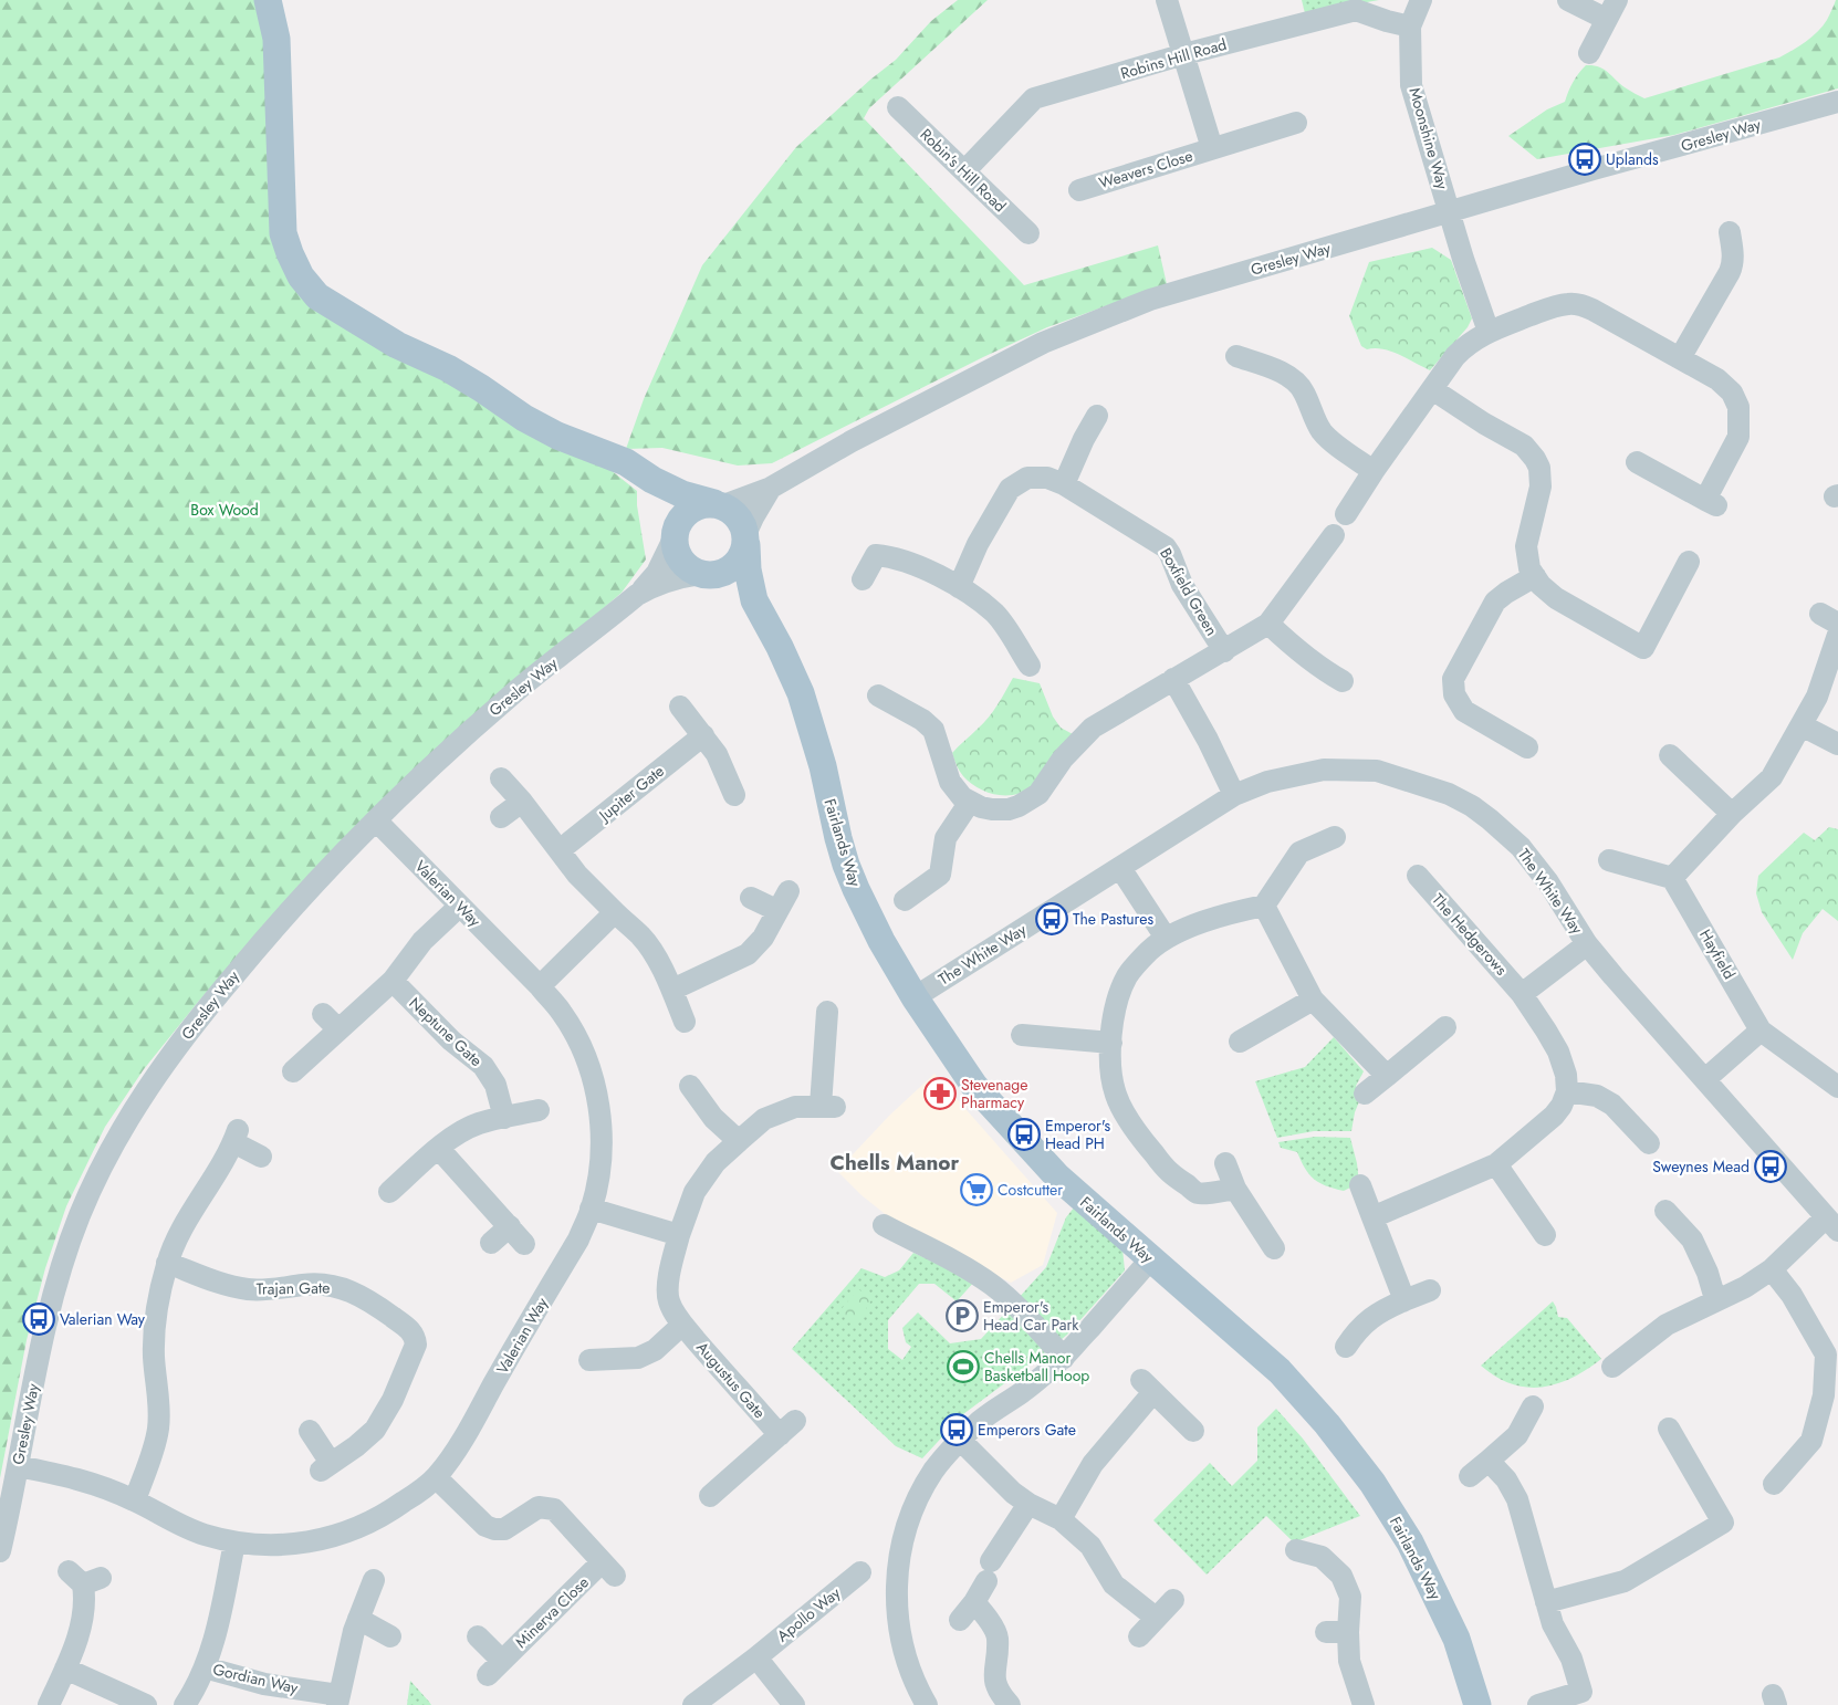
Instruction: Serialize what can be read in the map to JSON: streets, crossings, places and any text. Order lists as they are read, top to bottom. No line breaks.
{"streets":{"main road":["Fairlands Way"],"street":["Robins Hill Road","Gresley Way","Moonshine Way","Weavers Close","Robin's Hill Road","Boxfield Green","Jupiter Gate","The White Way","Valerian Way","The Hedgerows","Hayfield","Neptune Gate","Trajan Gate","Augustus Gate","Minerva Close","Apollo Way","Gordian Way"]},"crossings":[["Robins Hill Road","Moonshine Way"],["Robins Hill Road","Weavers Close"],["Robins Hill Road","Robin's Hill Road"],["Gresley Way","Moonshine Way"],["Gresley Way","Fairlands Way"],["Gresley Way","Valerian Way"],["Fairlands Way","The White Way"],["Valerian Way","Minerva Close"],["Valerian Way","Gordian Way"]],"districts":["Chells Manor"],"parks":["Box Wood"],"places":{"bus stop":["Uplands","The Pastures","Emperor's Head PH","Sweynes Mead","Valerian Way","Emperors Gate"],"pharmacy":["Stevenage Pharmacy"],"supermarket":["Costcutter"],"parking":["Emperor's Head Car Park"],"sports":["Chells Manor Basketball Hoop"]}}
